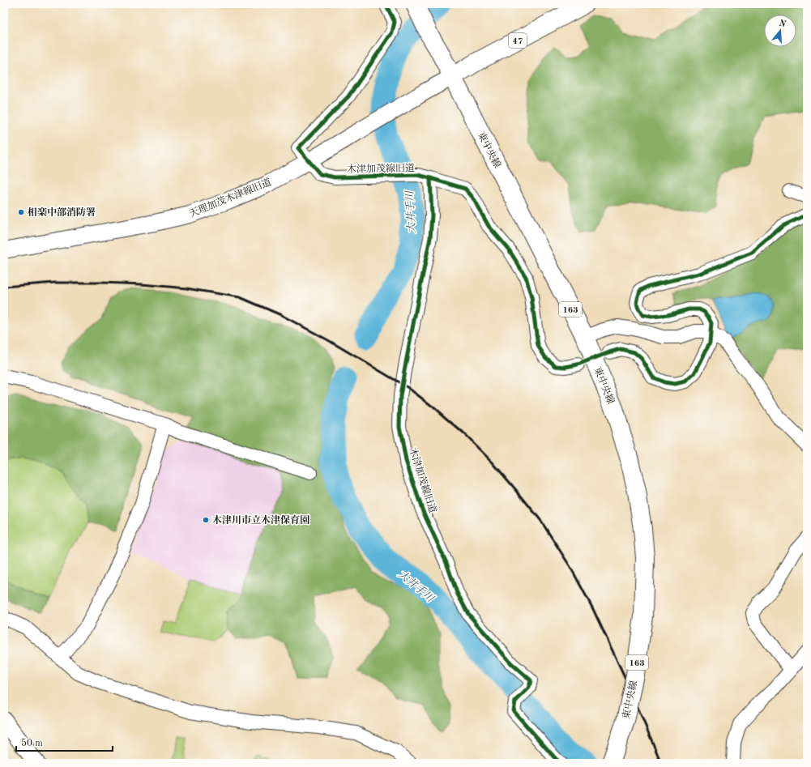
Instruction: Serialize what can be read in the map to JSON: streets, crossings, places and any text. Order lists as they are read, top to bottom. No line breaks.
{"streets":{"main road":["47","東中央線","163"],"street":["木津加茂線旧道","天理加茂木津線旧道"]},"crossings":[["47","東中央線"],["47","天理加茂木津線旧道"],["東中央線","天理加茂木津線旧道"],["木津加茂線旧道","天理加茂木津線旧道"]],"water":["大井手川"],"places":["相楽中部消防署","木津川市立木津保育園"],"scale_bar":"50 m","north":"top"}
